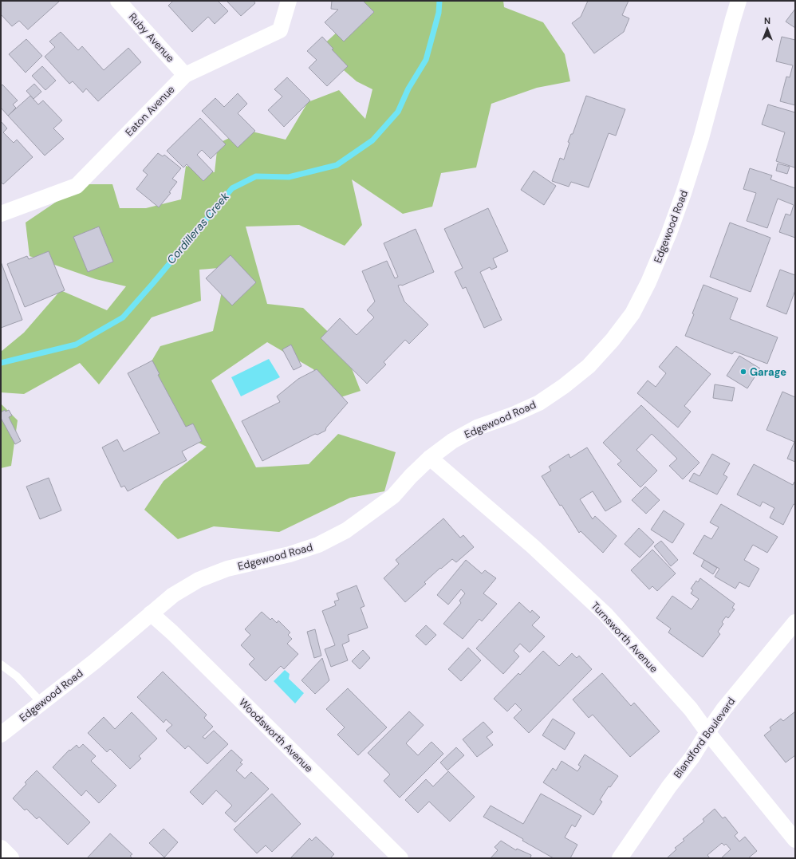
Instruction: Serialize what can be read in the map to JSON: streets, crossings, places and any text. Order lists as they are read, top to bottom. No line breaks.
{"streets":{"street":["Ruby Avenue","Eaton Avenue","Edgewood Road","Turnsworth Avenue","Woodsworth Avenue","Blandford Boulevard"]},"crossings":[["Ruby Avenue","Eaton Avenue"],["Edgewood Road","Turnsworth Avenue"],["Edgewood Road","Woodsworth Avenue"],["Turnsworth Avenue","Blandford Boulevard"]],"water":["Cordilleras Creek"],"places":["Garage"],"north":"top"}
